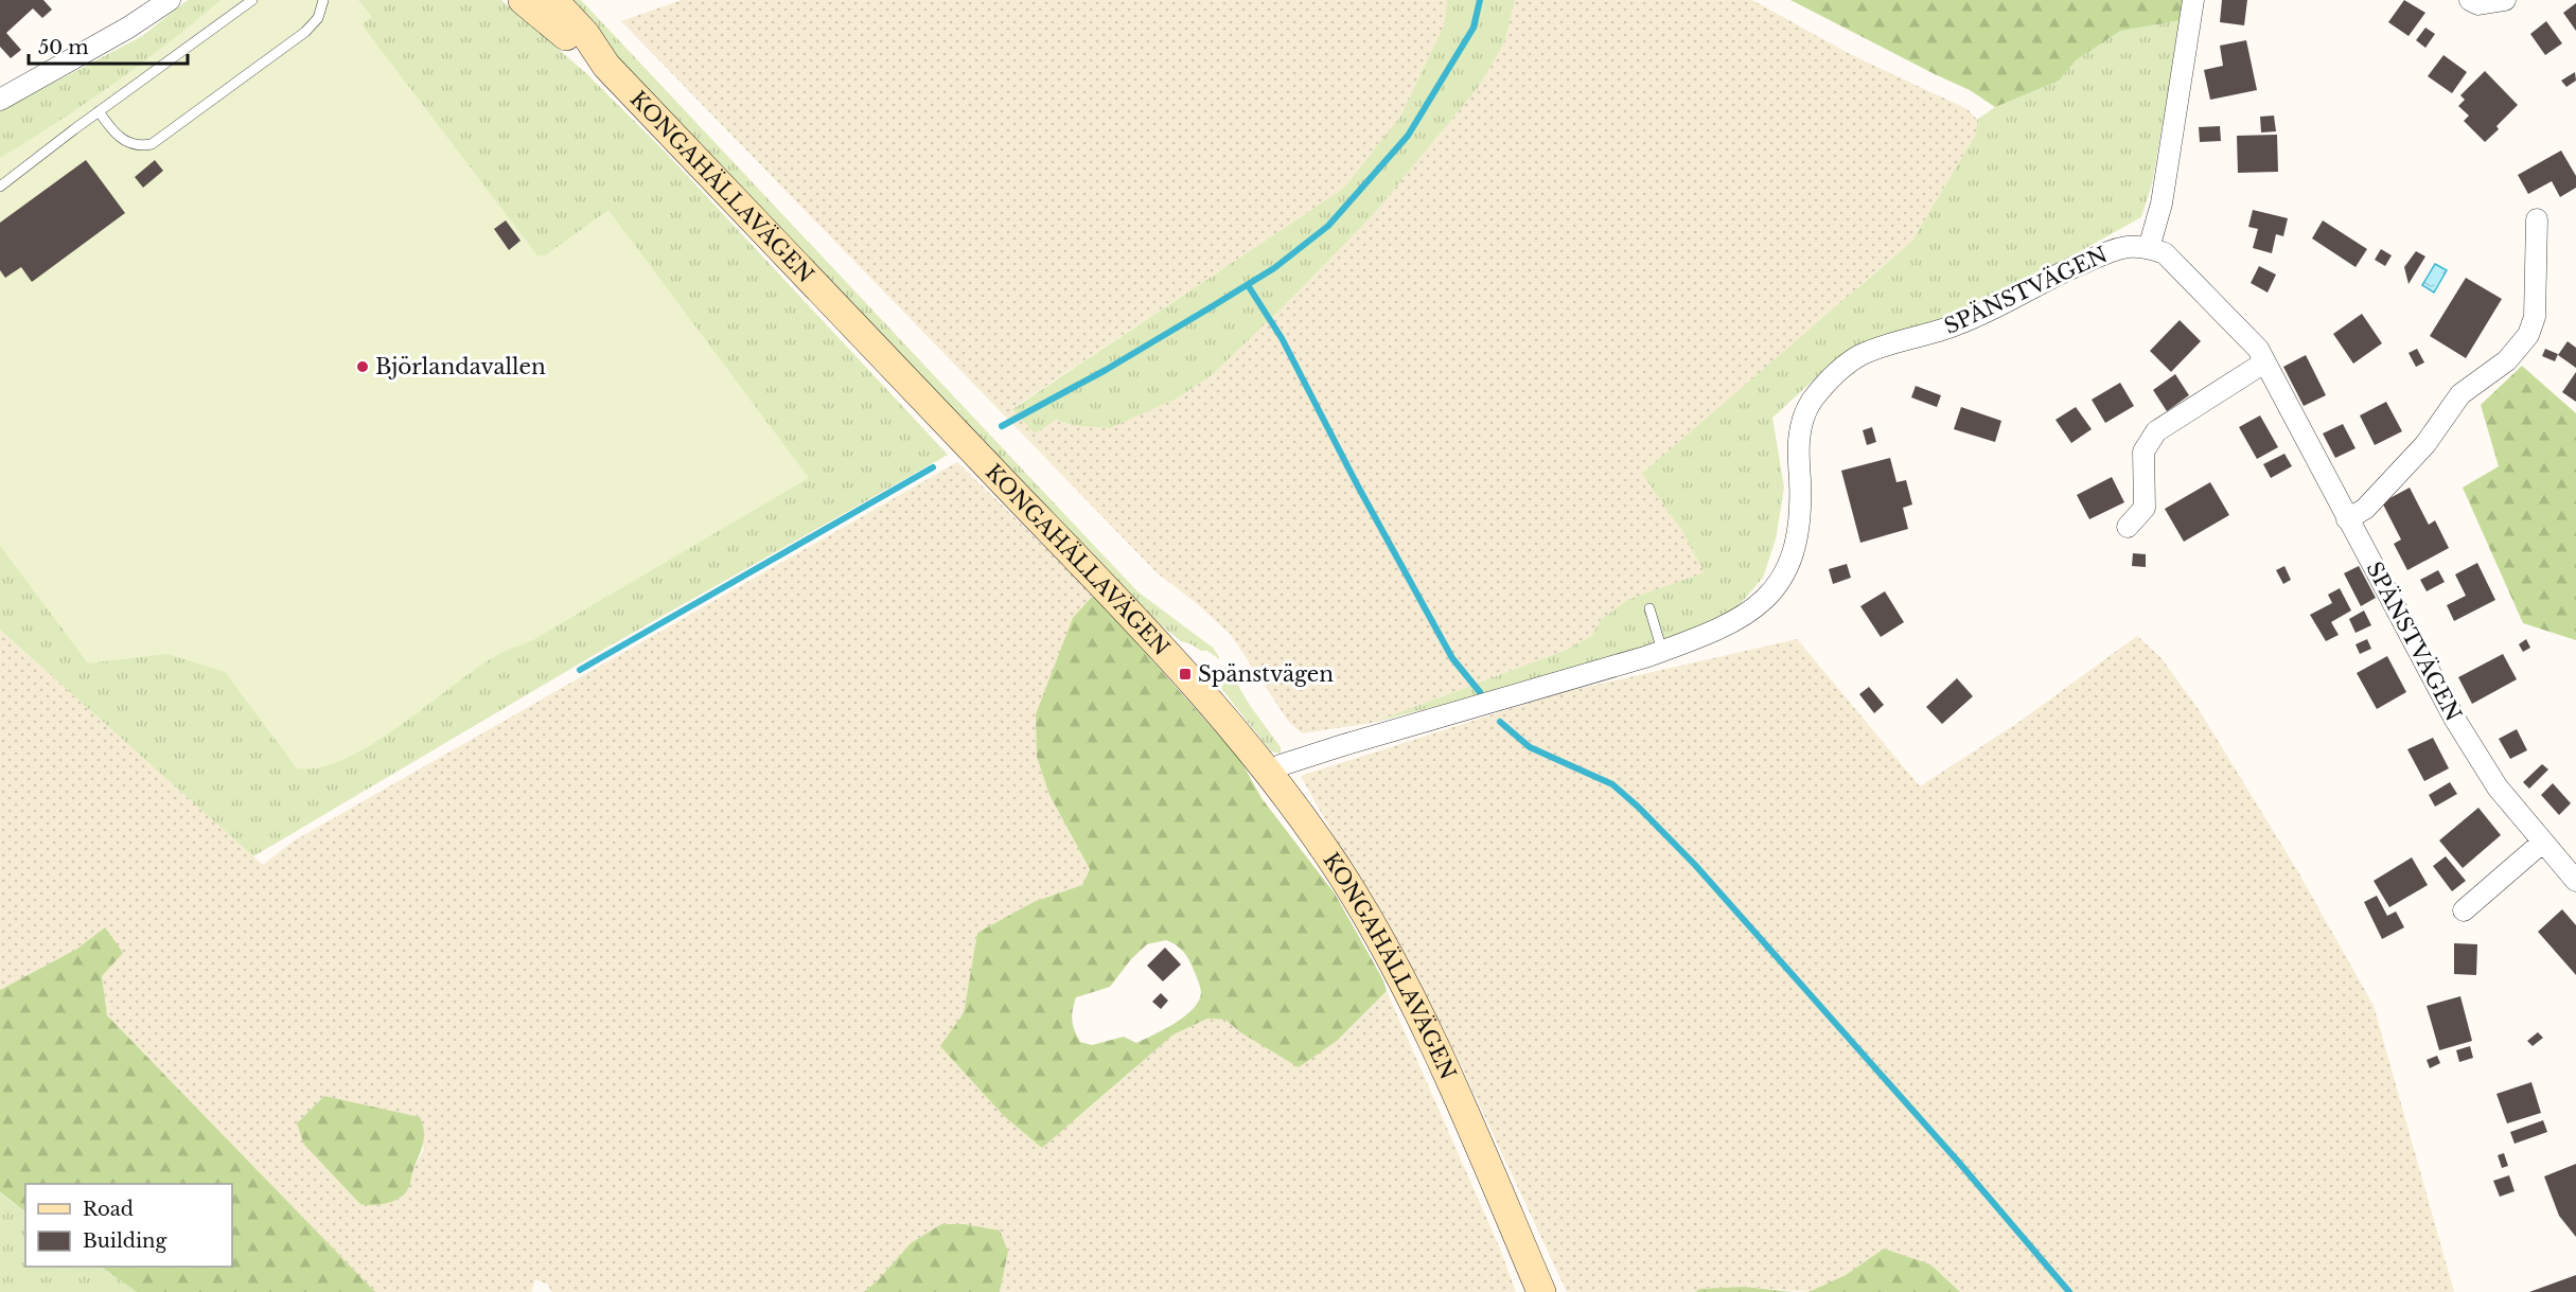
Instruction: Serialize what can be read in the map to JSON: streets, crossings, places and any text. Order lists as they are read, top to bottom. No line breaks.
{"streets":{"street":["KONGAHÄLLAVÄGEN","SPÄNSTVÄGEN"]},"crossings":[["KONGAHÄLLAVÄGEN","SPÄNSTVÄGEN"]],"places":{"other":["Björlandavallen"],"transit":["Spänstvägen"]},"legend":["Road","Building"],"scale_bar":"50 m"}
